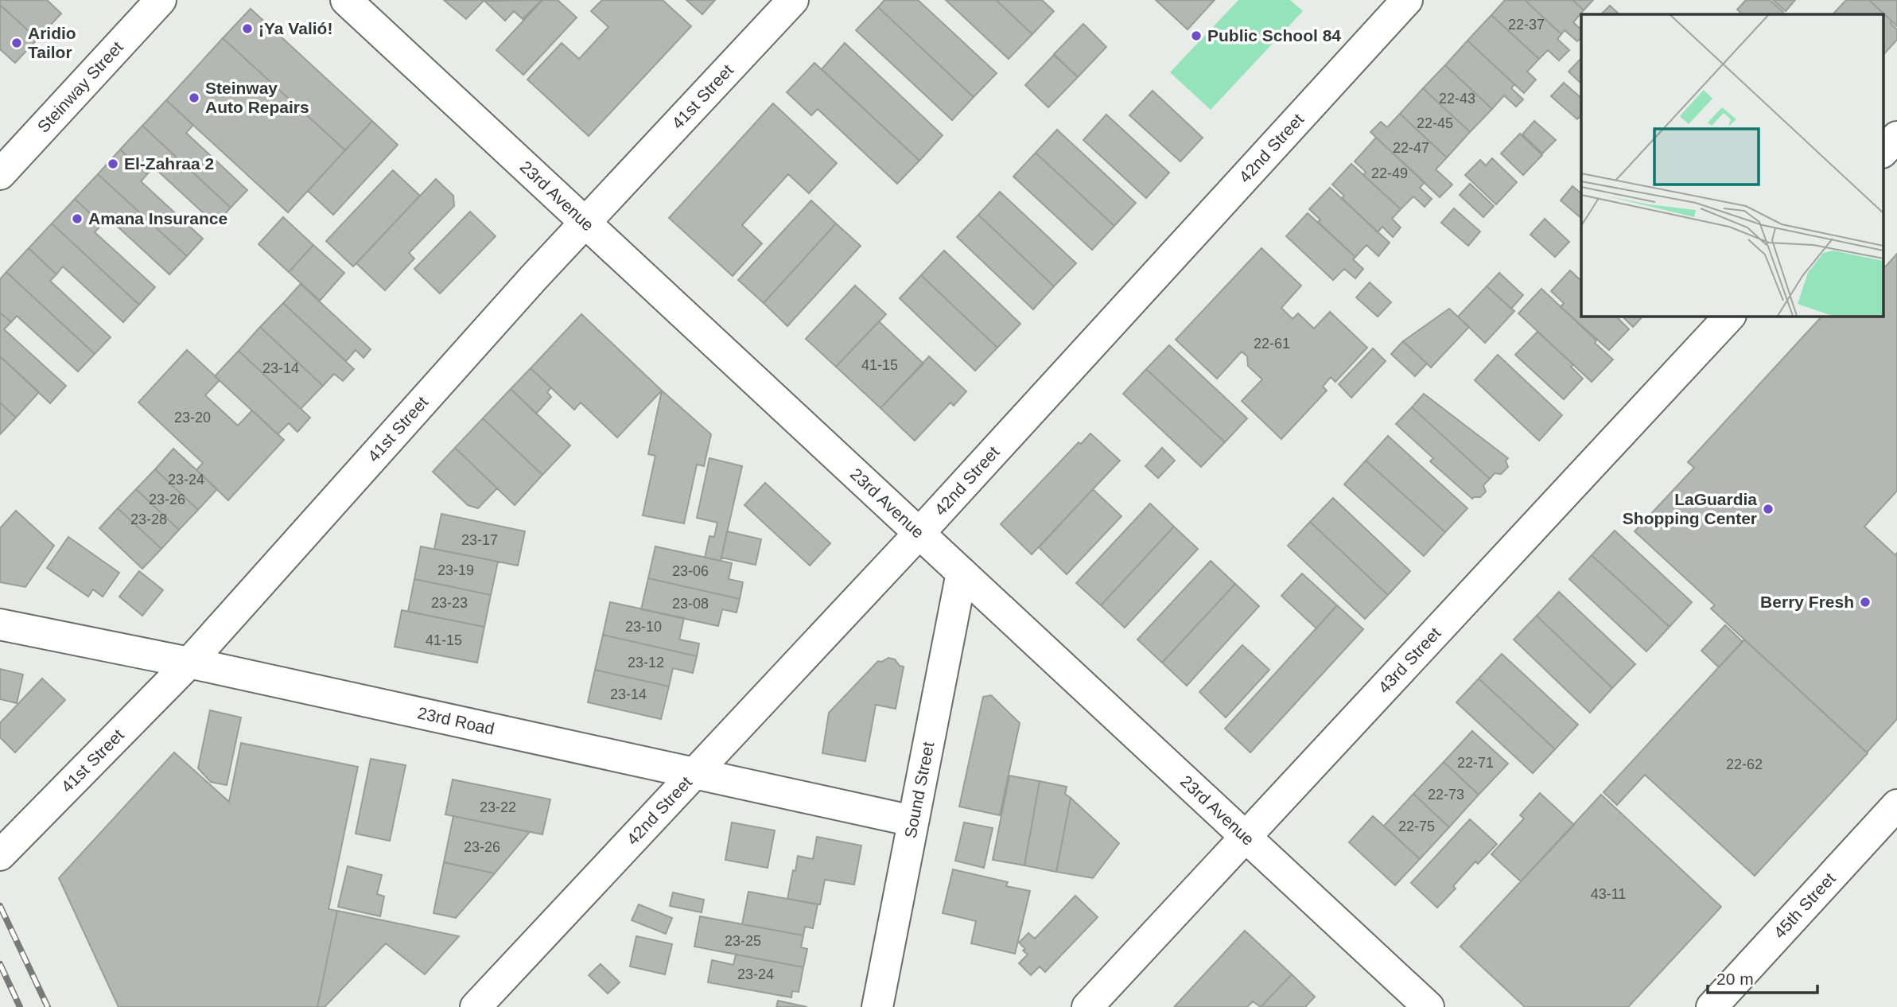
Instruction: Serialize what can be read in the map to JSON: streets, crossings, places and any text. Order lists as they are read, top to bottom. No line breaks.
{"streets":{"street":["Steinway Street","41st Street","42nd Street","23rd Avenue","43rd Street","23rd Road","Sound Street","45th Street"]},"crossings":[["41st Street","23rd Avenue"],["41st Street","23rd Road"],["42nd Street","23rd Avenue"],["42nd Street","23rd Road"],["23rd Avenue","43rd Street"],["23rd Avenue","Sound Street"],["23rd Road","Sound Street"]],"places":["¡Ya Valió!","Public School 84","Aridio Tailor","Steinway Auto Repairs","El-Zahraa 2","Amana Insurance","LaGuardia Shopping Center","Berry Fresh"],"house_numbers":["22-37","22-43","22-45","22-47","22-49","22-61","41-15","23-14","23-20","23-24","23-26","23-28","23-17","23-19","23-06","23-23","23-08","23-10","41-15","23-12","23-14","22-71","22-62","22-73","23-22","22-75","23-26","43-11","23-25","23-24"],"scale_bar":"20 m"}
